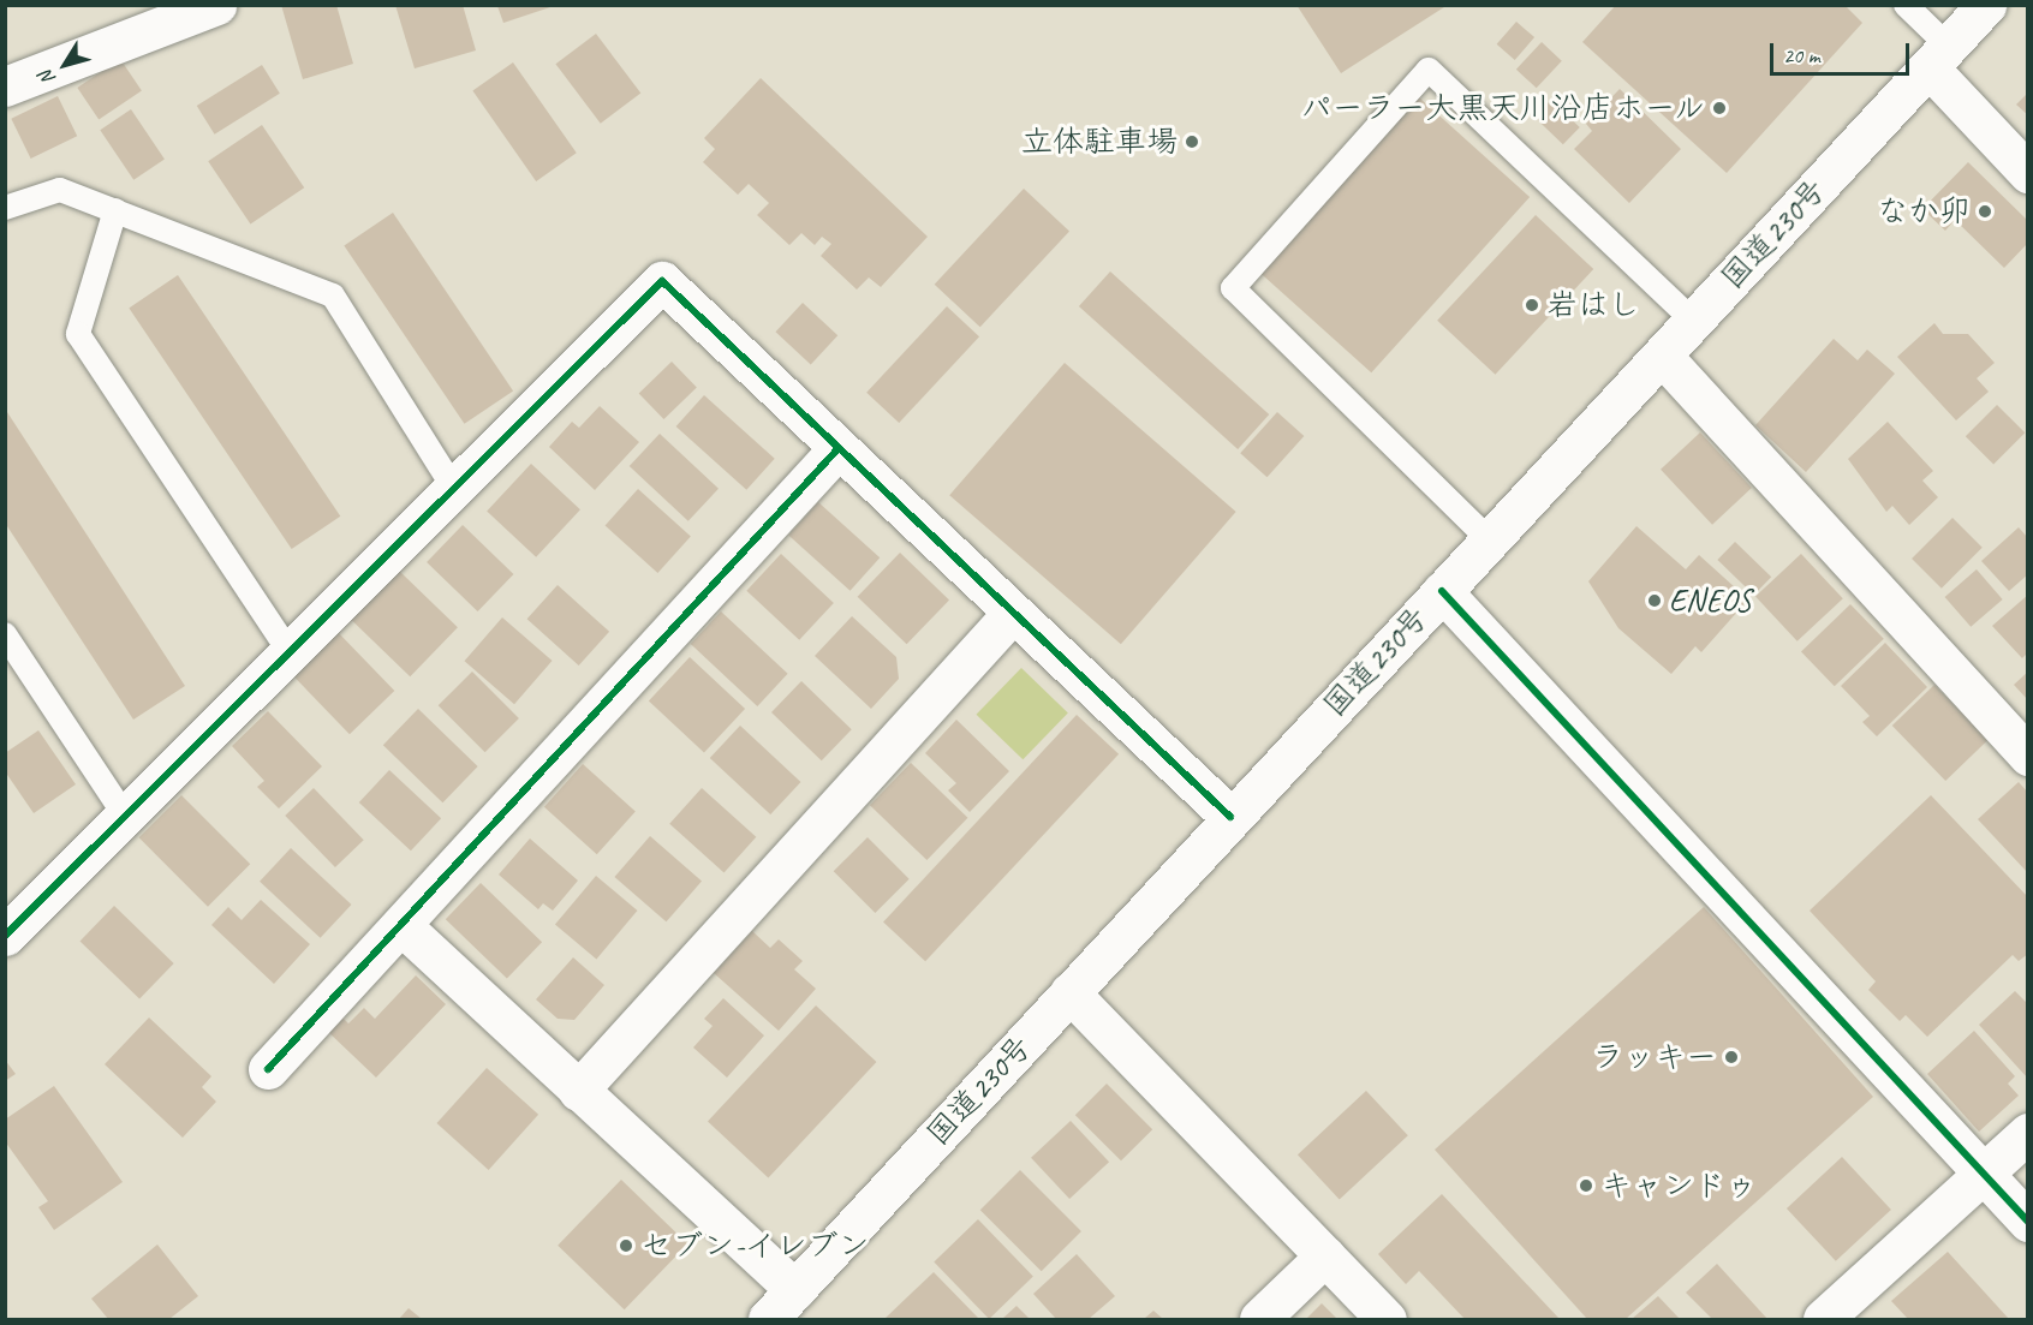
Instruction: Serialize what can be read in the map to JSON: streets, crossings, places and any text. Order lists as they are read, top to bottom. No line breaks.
{"streets":{"main road":["国道230号"]},"places":["パーラー大黒天川沿店ホール","立体駐車場","なか卯","岩はし","ENEOS","ラッキー","キャンドゥ","セブン-イレブン"],"scale_bar":"20 m","north":"bottom left"}
